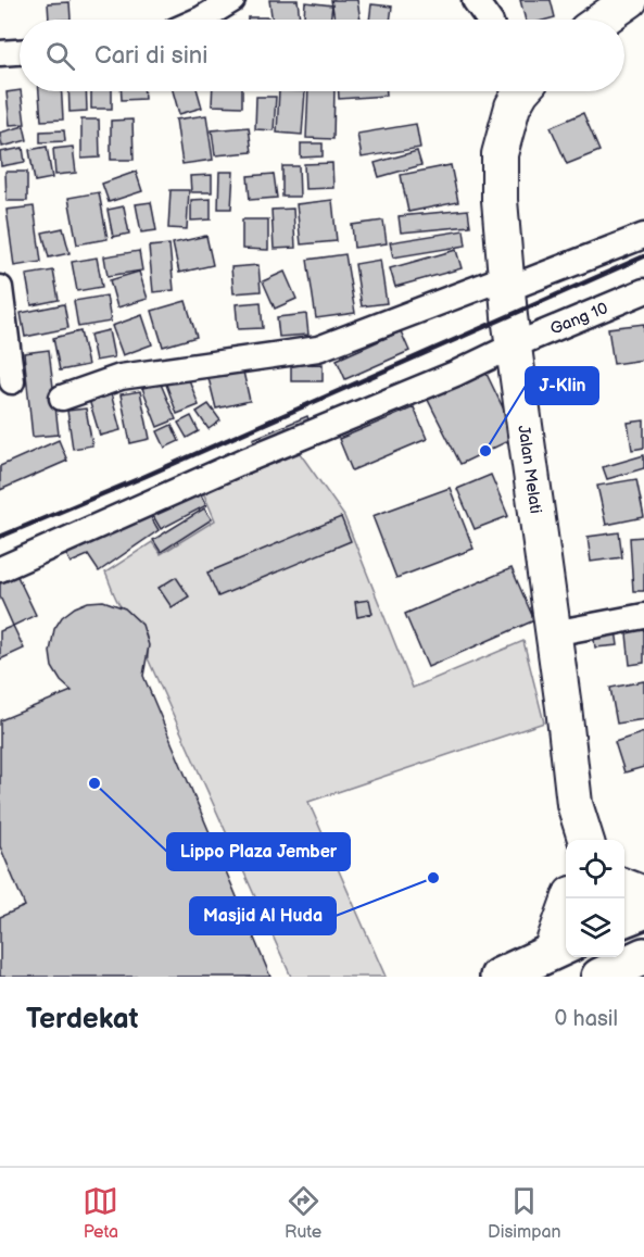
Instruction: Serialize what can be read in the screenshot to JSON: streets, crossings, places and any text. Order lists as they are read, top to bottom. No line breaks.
{"streets":{"main road":["Jalan Melati"],"street":["Gang 10"]},"crossings":[["Gang 10","Jalan Melati"]],"places":["J-Klin","Lippo Plaza Jember","Masjid Al Huda"],"page":{"search":"Cari di sini","heading":["Terdekat","0 hasil"],"nav":["Peta","Rute","Disimpan"]}}
